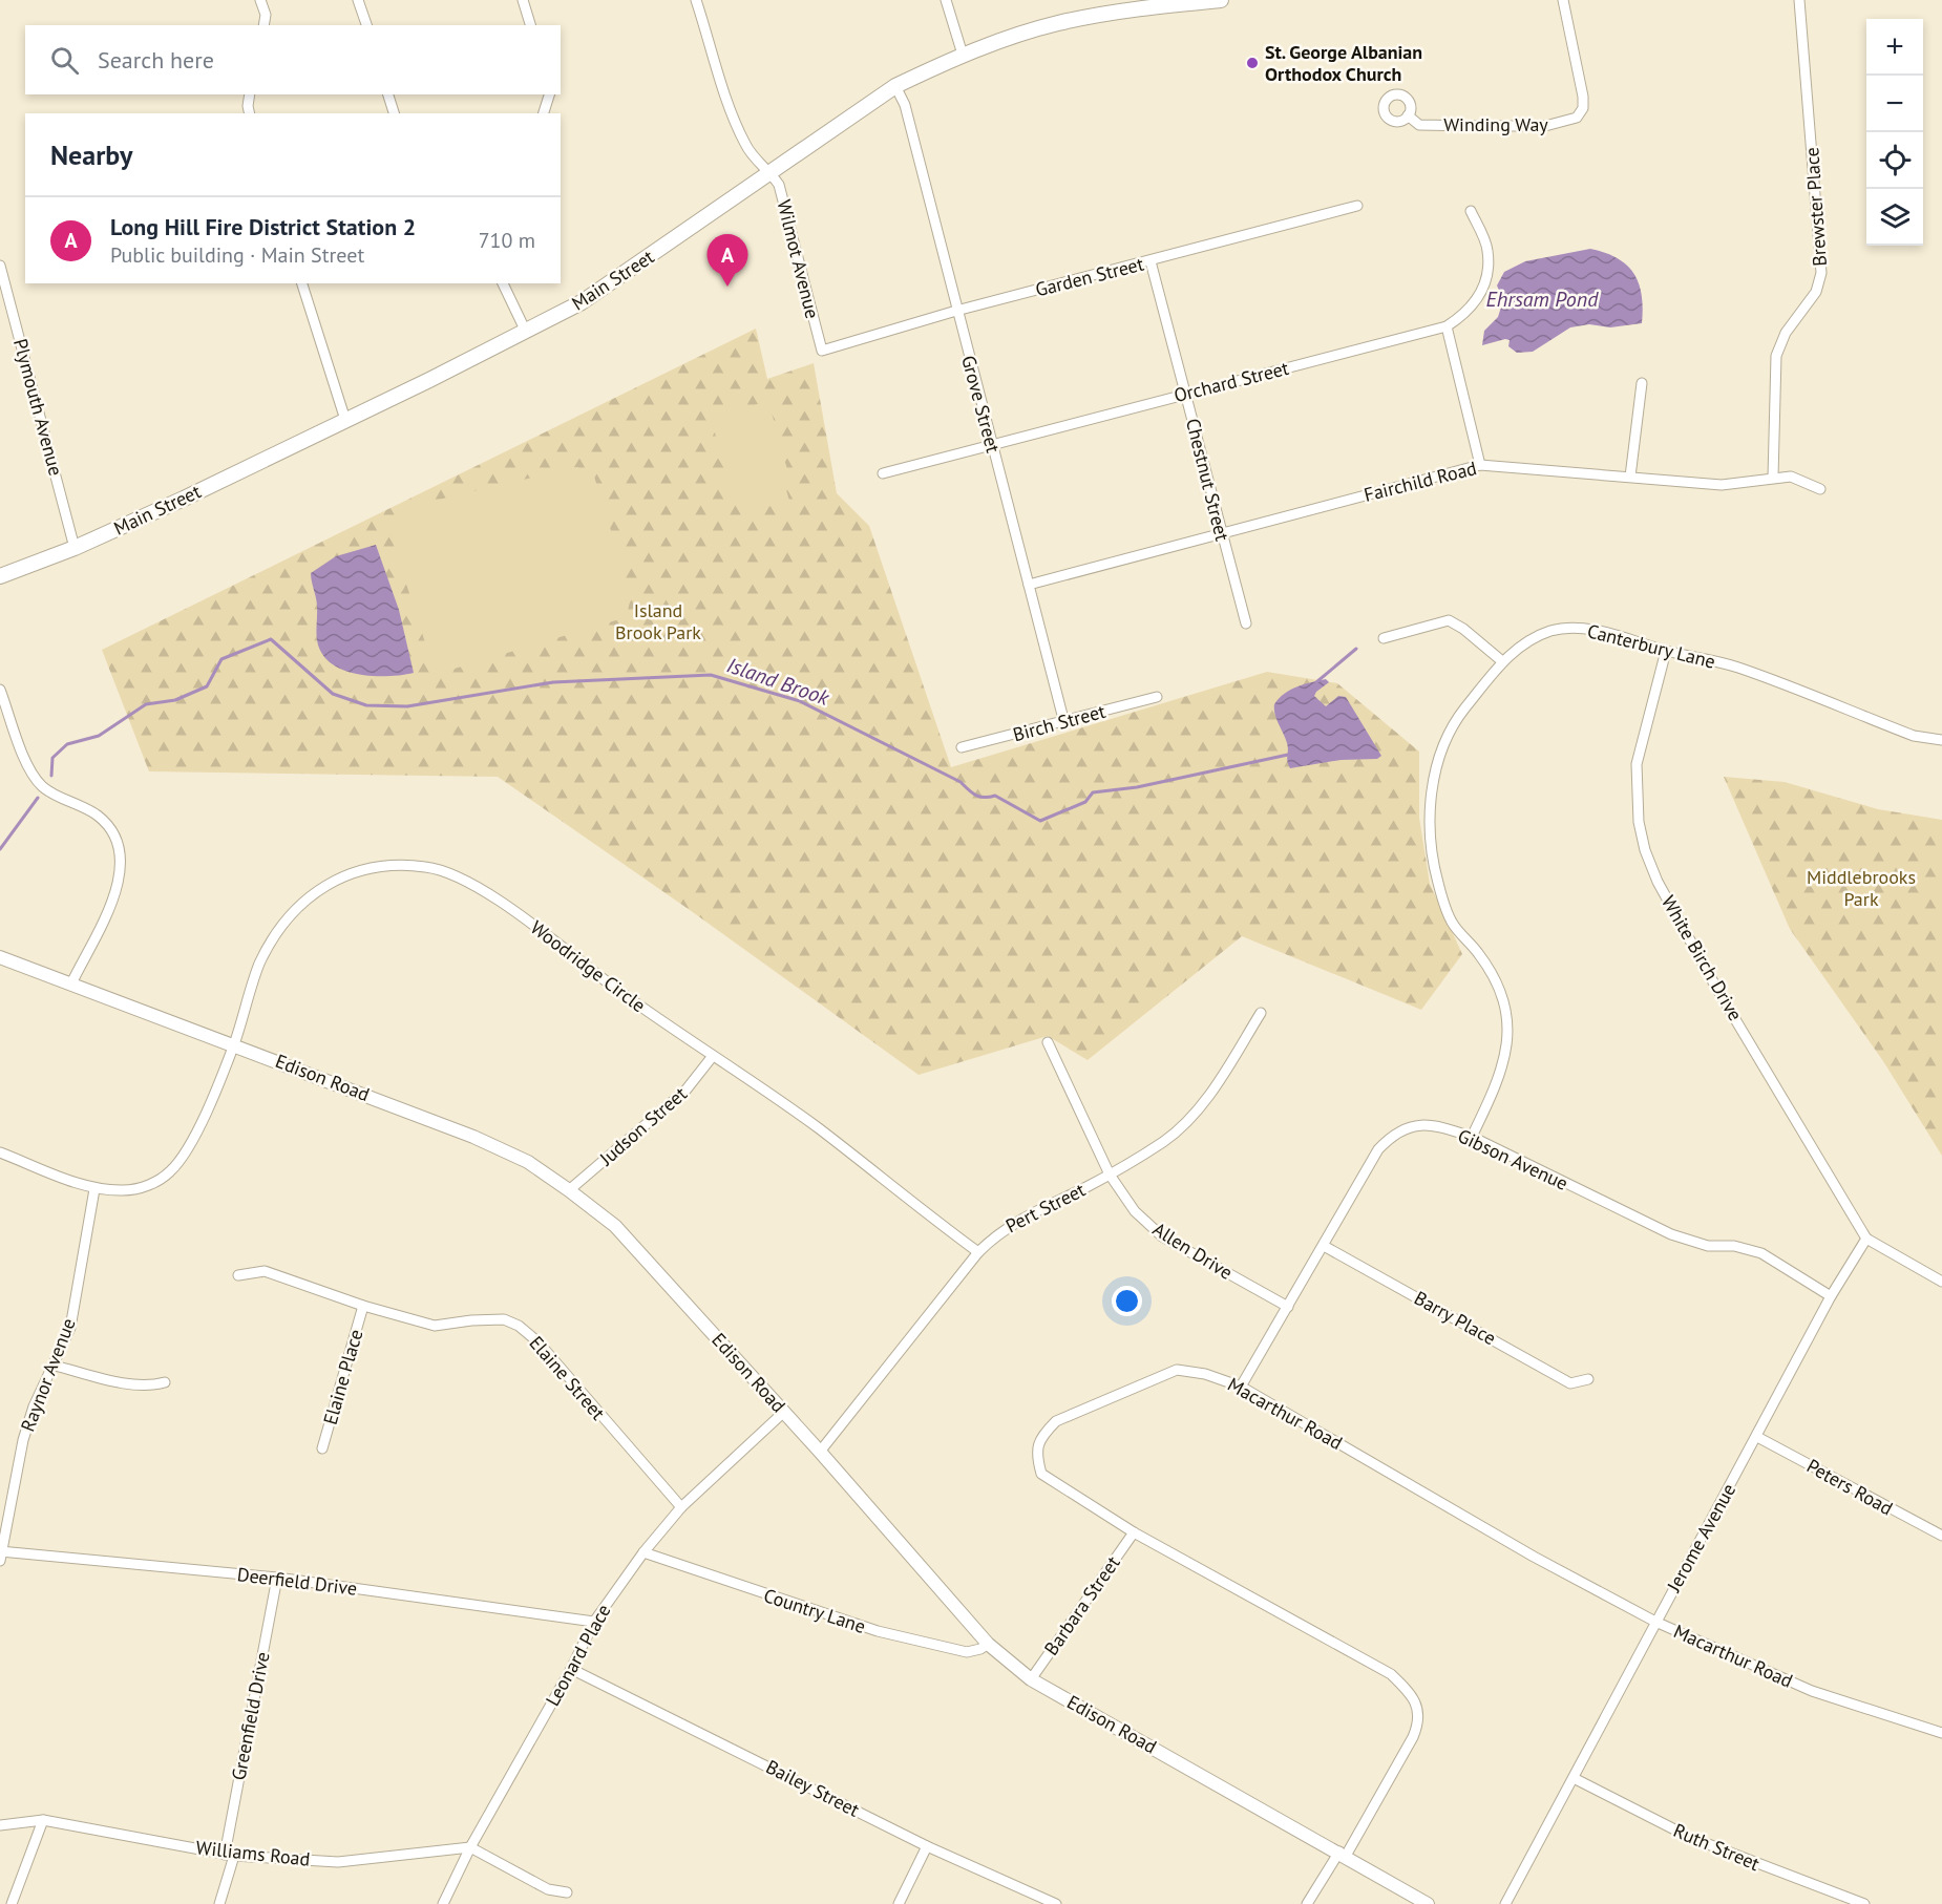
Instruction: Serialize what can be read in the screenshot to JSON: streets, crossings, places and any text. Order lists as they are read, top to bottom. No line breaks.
{"streets":{"main road":["Main Street"],"street":["Winding Way","Brewster Place","Wilmot Avenue","Garden Street","Orchard Street","Grove Street","Plymouth Avenue","Chestnut Street","Fairchild Road","Canterbury Lane","Birch Street","White Birch Drive","Woodridge Circle","Edison Road","Judson Street","Gibson Avenue","Pert Street","Allen Drive","Barry Place","Raynor Avenue","Elaine Place","Elaine Street","Macarthur Road","Peters Road","Jerome Avenue","Deerfield Drive","Barbara Street","Country Lane","Leonard Place","Greenfield Drive","Bailey Street","Ruth Street","Williams Road"]},"crossings":[["Brewster Place","Fairchild Road"],["Wilmot Avenue","Garden Street"],["Wilmot Avenue","Main Street"],["Garden Street","Grove Street"],["Garden Street","Chestnut Street"],["Main Street","Grove Street"],["Main Street","Plymouth Avenue"],["Orchard Street","Grove Street"],["Orchard Street","Chestnut Street"],["Grove Street","Fairchild Road"],["Grove Street","Birch Street"],["Chestnut Street","Fairchild Road"],["Canterbury Lane","White Birch Drive"],["Canterbury Lane","Gibson Avenue"],["White Birch Drive","Jerome Avenue"],["Woodridge Circle","Edison Road"],["Woodridge Circle","Judson Street"],["Woodridge Circle","Pert Street"],["Woodridge Circle","Raynor Avenue"],["Edison Road","Judson Street"],["Edison Road","Pert Street"],["Edison Road","Macarthur Road"],["Edison Road","Barbara Street"],["Edison Road","Country Lane"],["Edison Road","Leonard Place"],["Gibson Avenue","Allen Drive"],["Gibson Avenue","Barry Place"],["Gibson Avenue","Macarthur Road"],["Gibson Avenue","Jerome Avenue"],["Pert Street","Allen Drive"],["Raynor Avenue","Deerfield Drive"],["Elaine Place","Elaine Street"],["Elaine Street","Leonard Place"],["Macarthur Road","Jerome Avenue"],["Macarthur Road","Barbara Street"],["Peters Road","Jerome Avenue"],["Jerome Avenue","Ruth Street"],["Deerfield Drive","Leonard Place"],["Deerfield Drive","Greenfield Drive"],["Country Lane","Leonard Place"],["Leonard Place","Bailey Street"],["Leonard Place","Williams Road"],["Greenfield Drive","Williams Road"]],"water":["Ehrsam Pond","Island Brook"],"parks":["Island Brook Park","Middlebrooks Park"],"places":["St. George Albanian Orthodox Church"],"page":{"map_buttons":["+","−"],"search":"Search here","heading":"Nearby","list":[{"mark":"A","name":"Long Hill Fire District Station 2","note":"Public building · Main Street","value":"710 m"}],"pins":"A"}}
